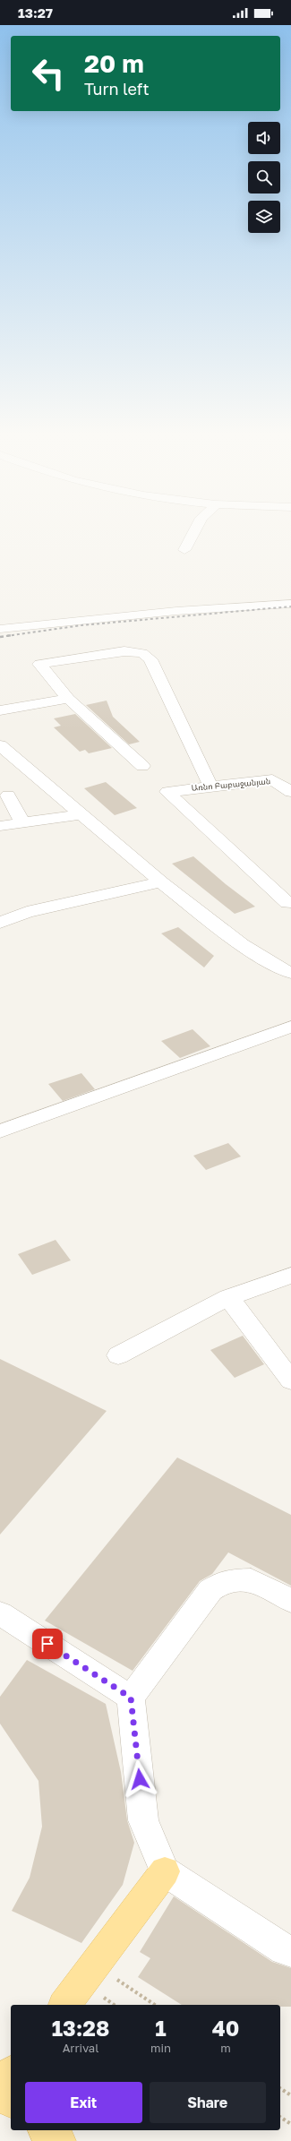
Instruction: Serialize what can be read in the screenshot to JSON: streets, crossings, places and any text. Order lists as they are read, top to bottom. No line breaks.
{"streets":{"street":["Առնո Բաբաջանյան"]},"page":{"status":"13:27","turn":["20 m","Turn left"],"eta":["13:28","Arrival","1","min","40","m"],"buttons":["Exit","Share"]}}
